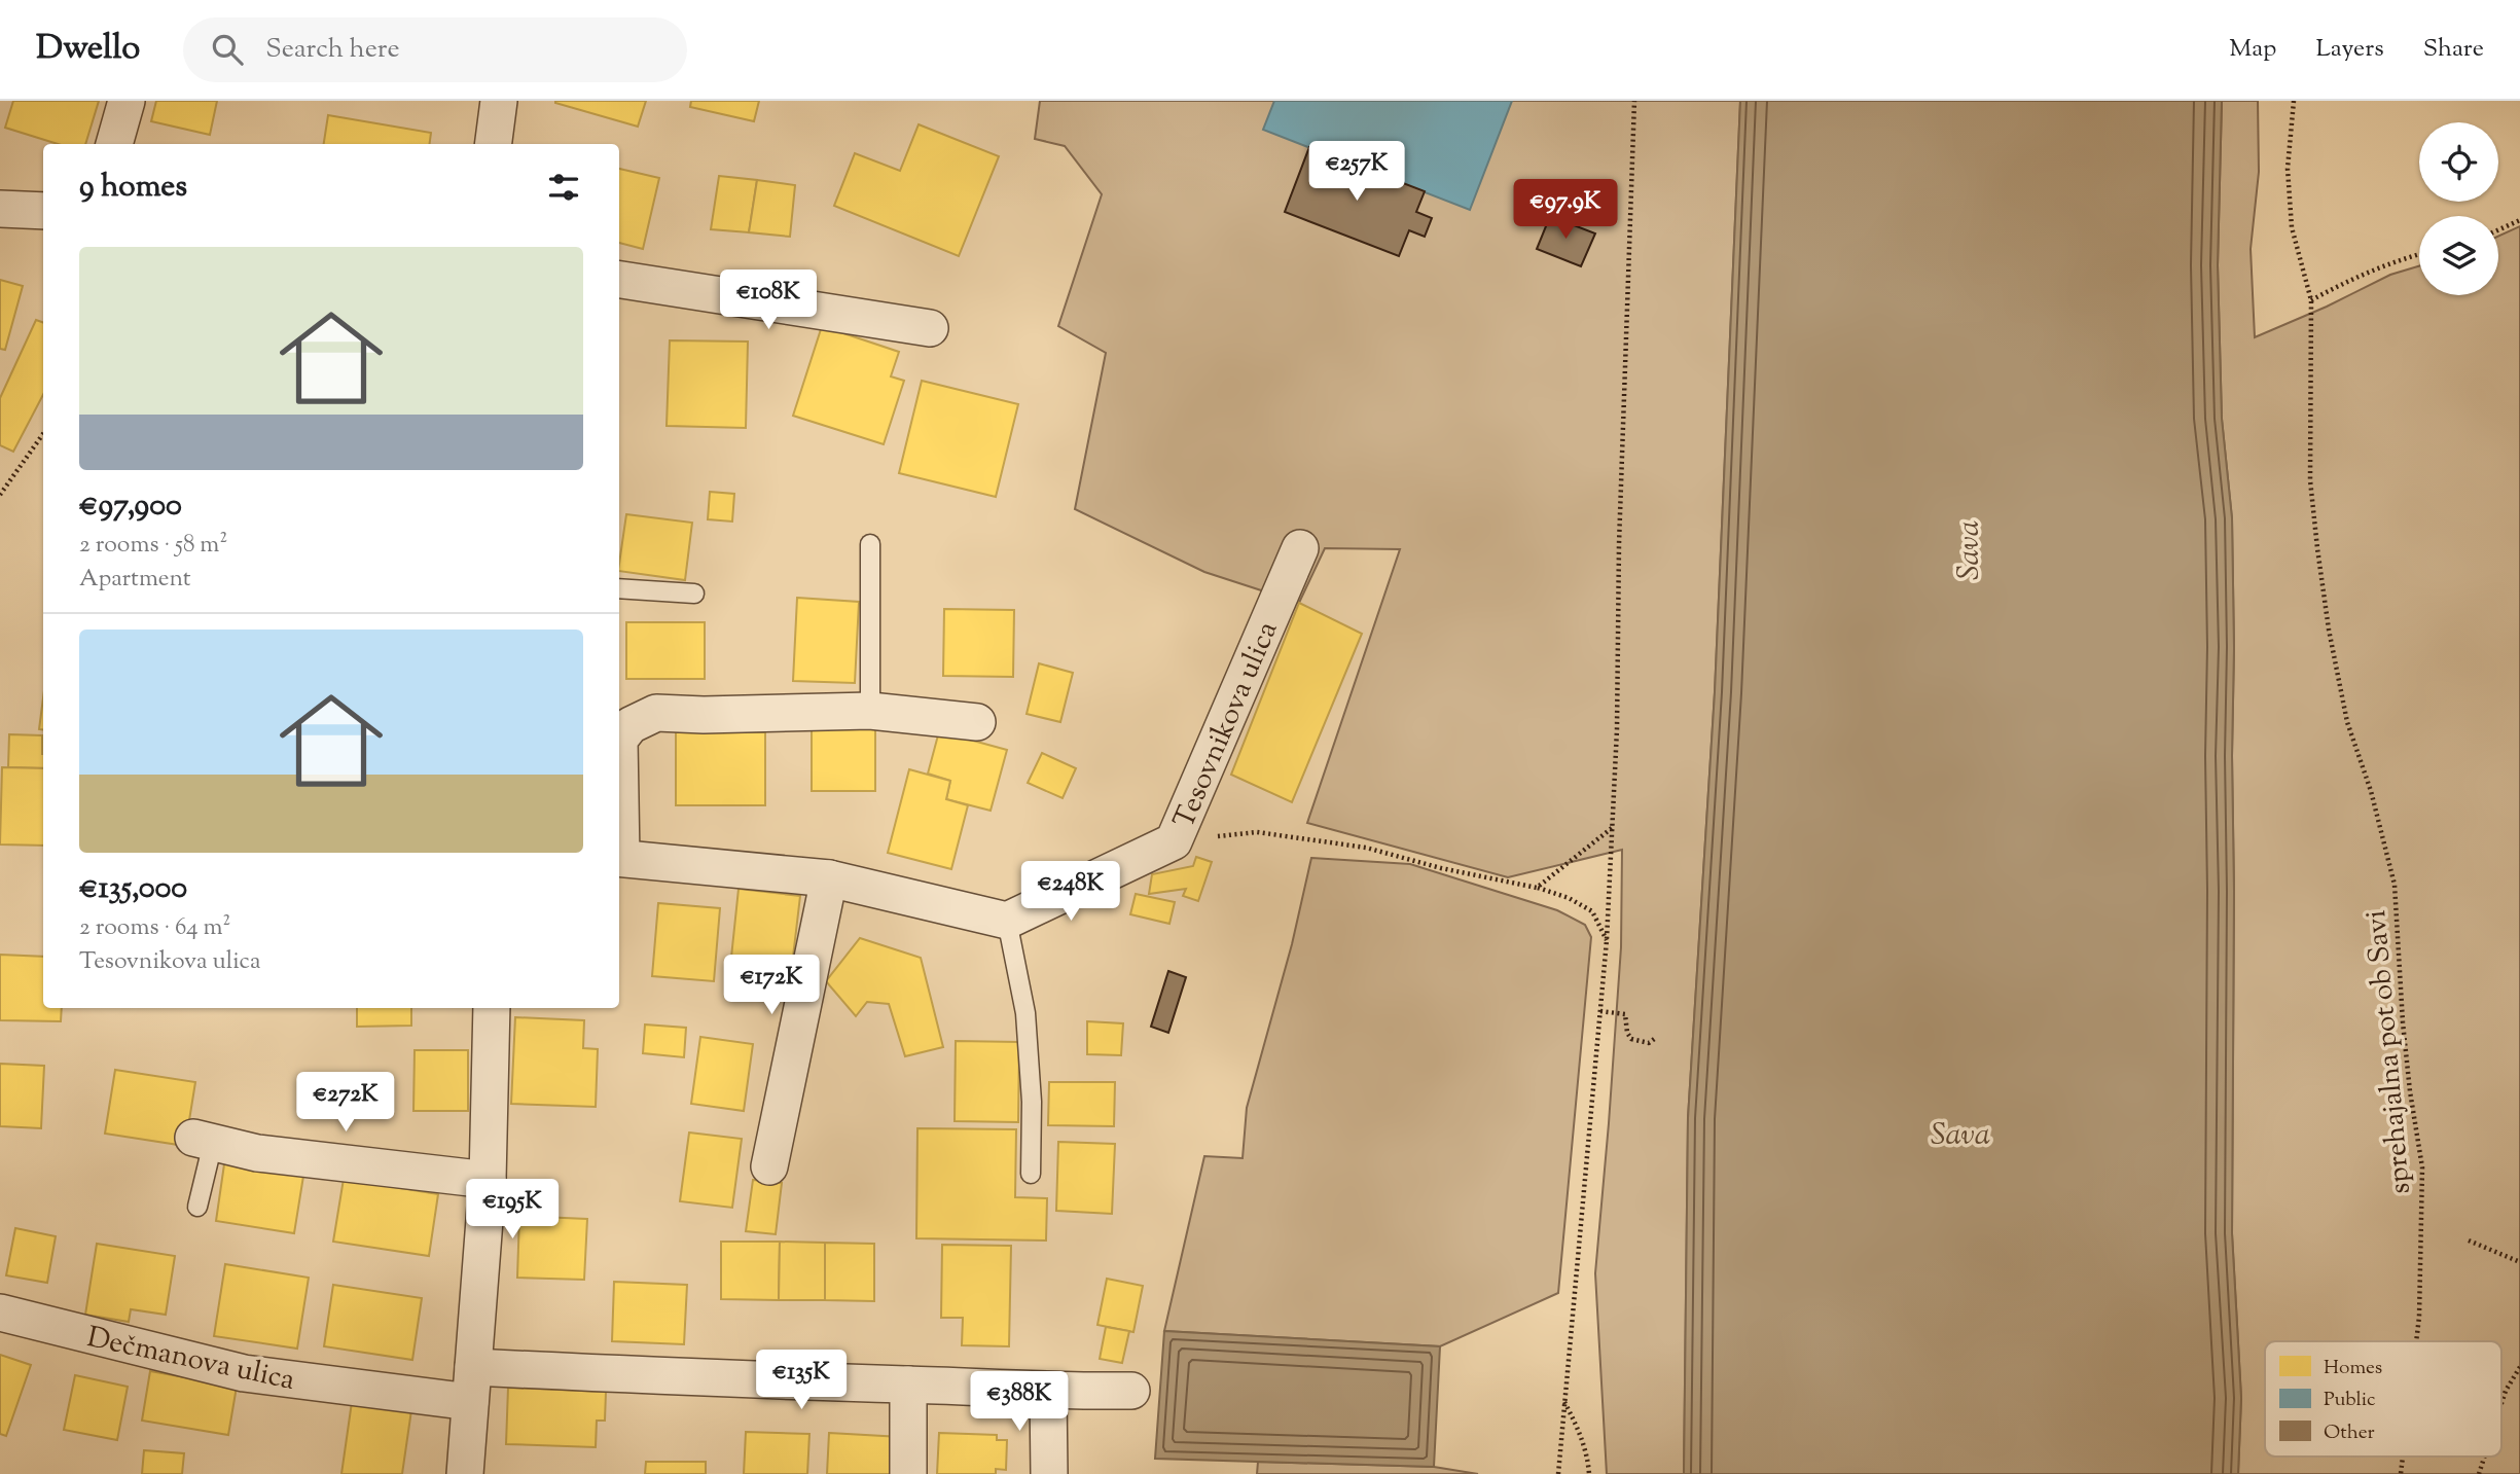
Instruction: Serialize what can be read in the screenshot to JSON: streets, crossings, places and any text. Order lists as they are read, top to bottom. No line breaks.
{"streets":{"street":["Tesovnikova ulica","Dečmanova ulica"],"path":["sprehajalna pot ob Savi"]},"water":["Sava"],"legend":["Homes","Public","Other"],"page":{"header":"Dwello","search":"Search here","nav":["Map","Layers","Share"],"price":["€257K","€97.9K","€108K","€248K","€172K","€272K","€195K","€135K","€388K"],"heading":"9 homes","list":[{"name":"€97,900","note":"2 rooms · 58 m² · Apartment"},{"name":"€135,000","note":"2 rooms · 64 m² · Tesovnikova ulica"}]}}
